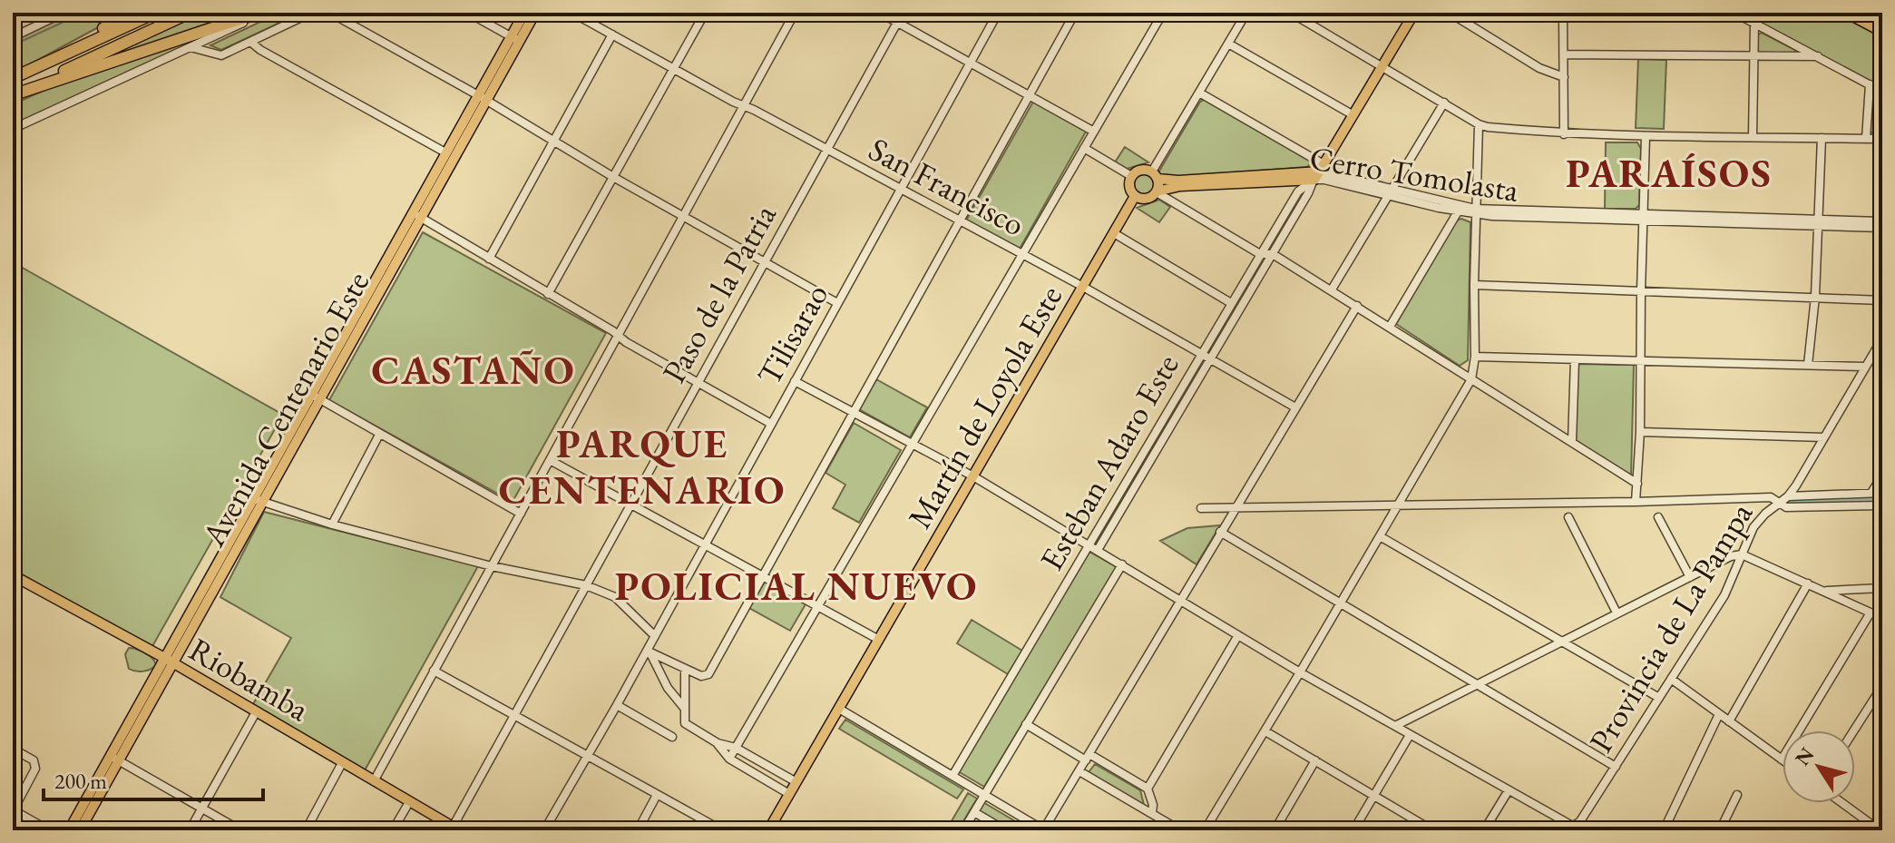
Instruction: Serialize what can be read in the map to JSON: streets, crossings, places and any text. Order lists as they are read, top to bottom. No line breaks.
{"streets":{"main road":["Cerro Tomolasta","Martín de Loyola Este","Avenida Centenario Este","Esteban Adaro Este","Riobamba"],"street":["San Francisco","Paso de la Patria","Tilisarao","Provincia de La Pampa"]},"crossings":[["Cerro Tomolasta","Martín de Loyola Este"],["Cerro Tomolasta","Esteban Adaro Este"],["San Francisco","Paso de la Patria"],["San Francisco","Tilisarao"],["San Francisco","Martín de Loyola Este"],["San Francisco","Esteban Adaro Este"],["Paso de la Patria","Riobamba"],["Avenida Centenario Este","Riobamba"]],"districts":["PARAÍSOS","CASTAÑO","PARQUE CENTENARIO","POLICIAL NUEVO"],"scale_bar":"200 m","north":"top left"}
